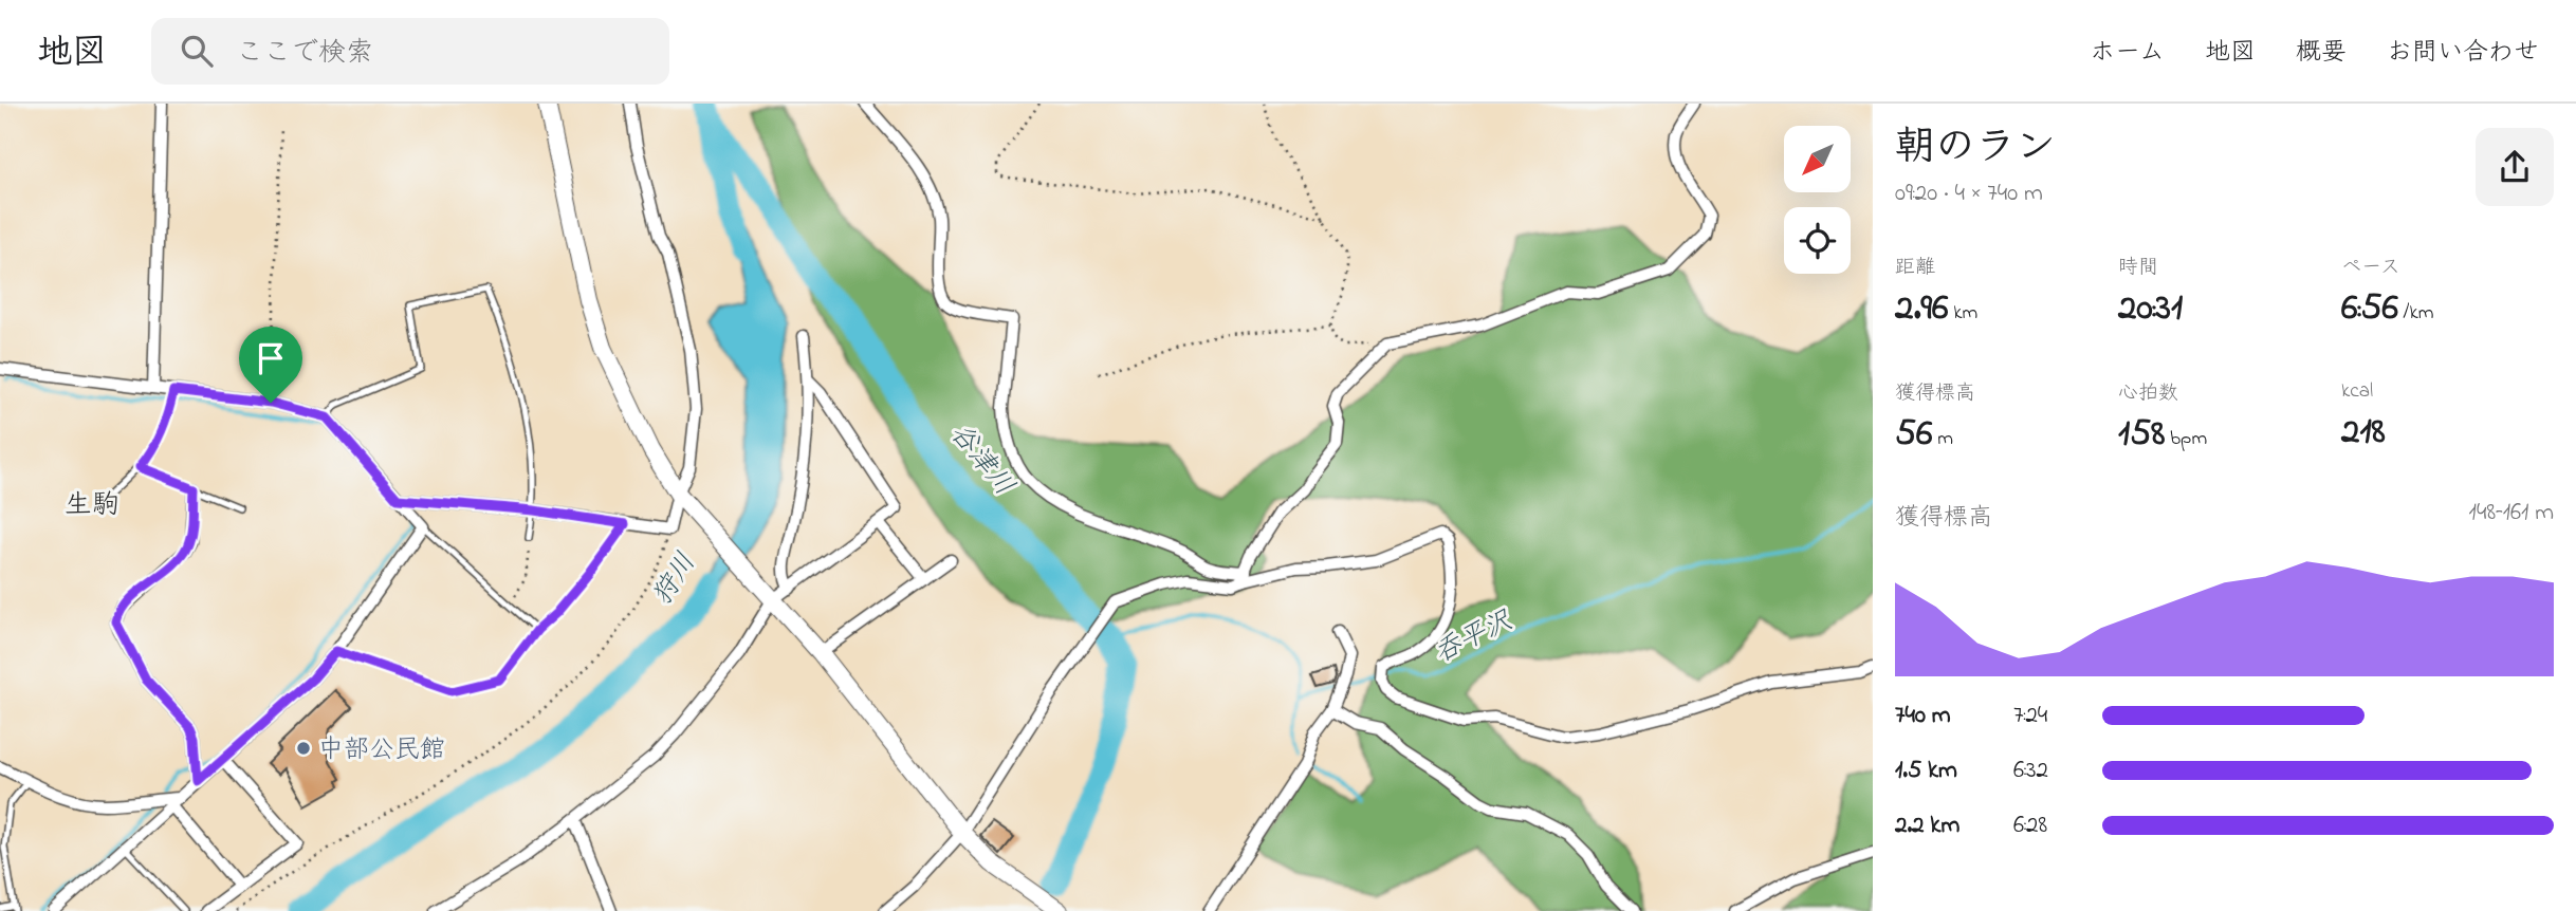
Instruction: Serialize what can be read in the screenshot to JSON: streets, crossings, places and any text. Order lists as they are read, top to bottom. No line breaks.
{"districts":["生駒"],"water":["谷津川","狩川","呑平沢"],"places":["中部公民館"],"north":"bottom left","page":{"header":"地図","search":"ここで検索","nav":["ホーム","地図","概要","お問い合わせ"],"heading":["朝のラン","09:20 · 4 × 740 m"],"stats":[["距離","2.96 km"],["時間","20:31"],["ペース","6:56 /km"],["獲得標高","56 m"],["心拍数","158 bpm"],["kcal","218"]],"chart":["獲得標高","148–161 m"],"list":[{"name":"740 m","note":"7:24"},{"name":"1.5 km","note":"6:32"},{"name":"2.2 km","note":"6:28"}]}}
